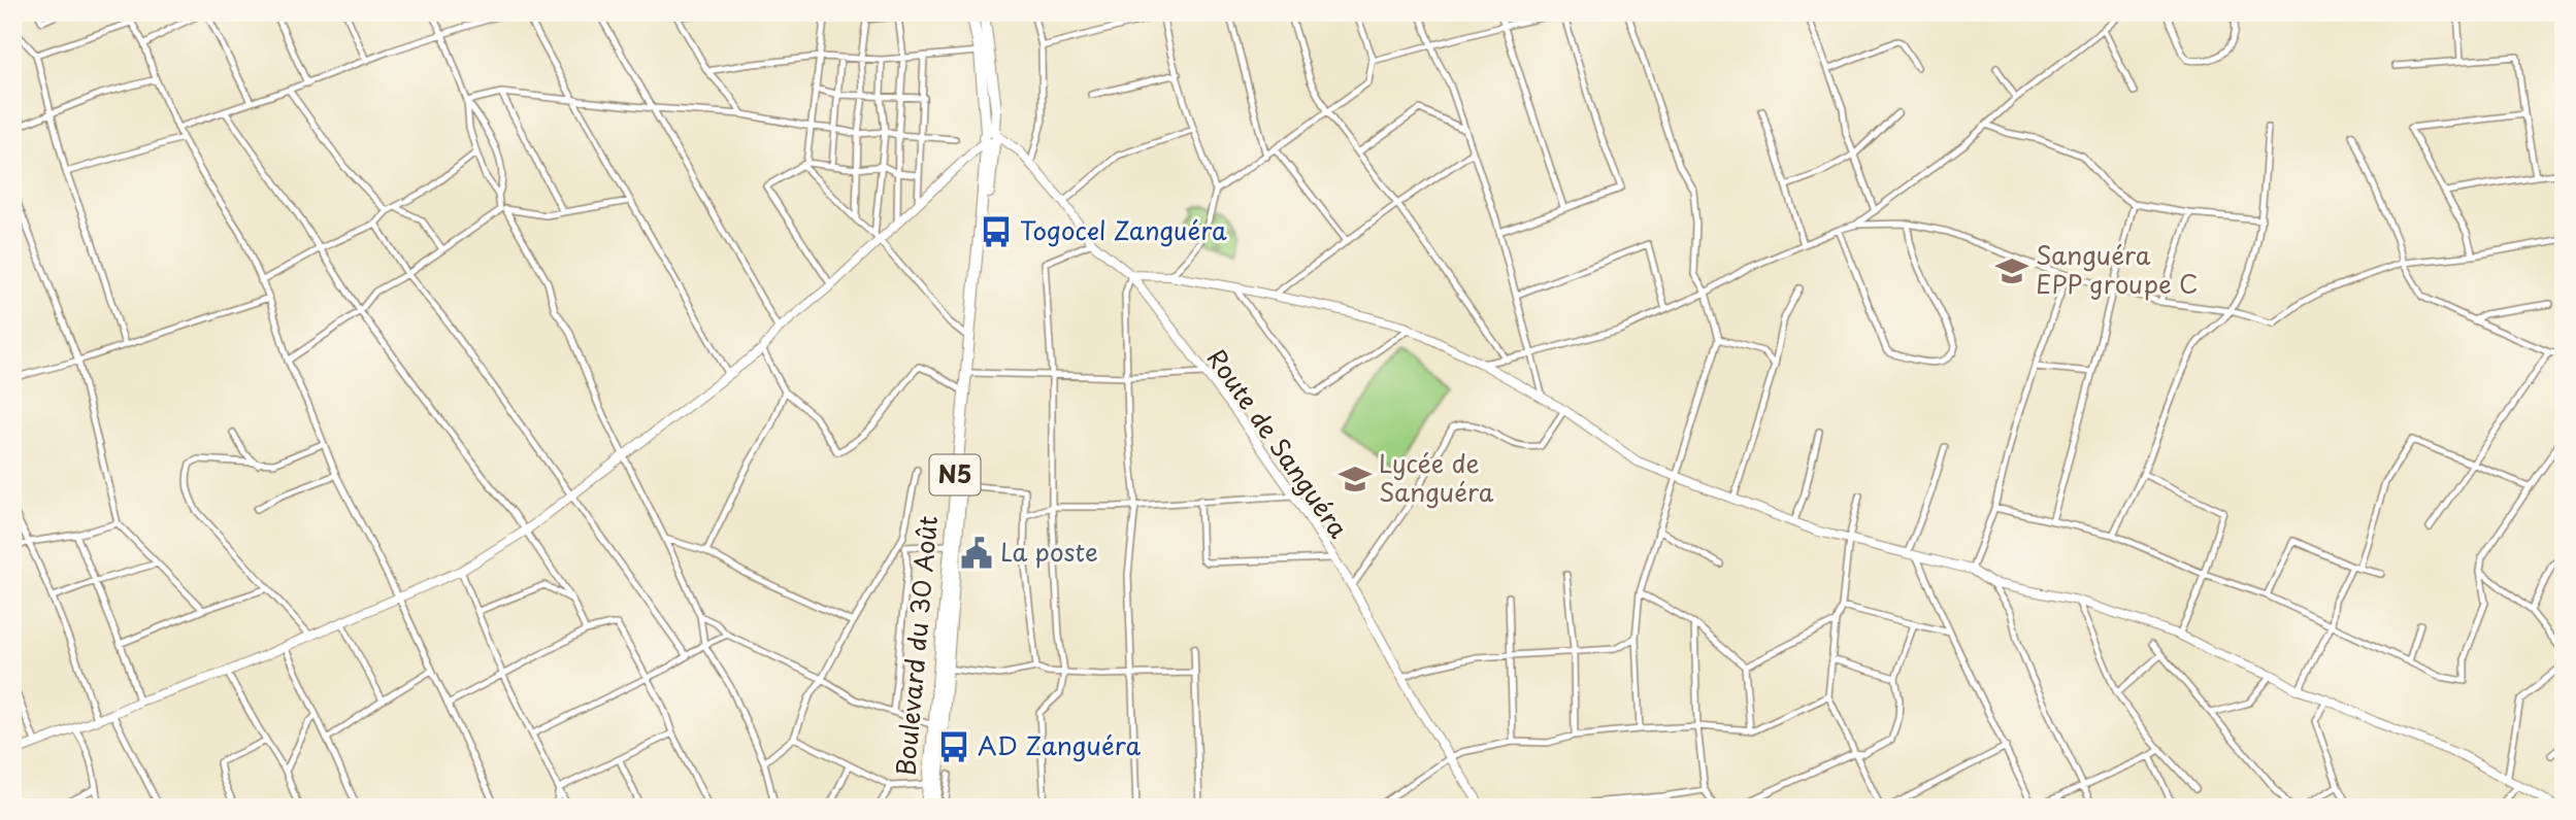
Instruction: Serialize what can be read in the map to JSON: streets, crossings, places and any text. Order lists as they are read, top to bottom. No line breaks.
{"streets":{"highway":["N5","Boulevard du 30 Août"],"street":["Route de Sanguéra"]},"crossings":[["Route de Sanguéra","Boulevard du 30 Août"]],"places":{"bus stop":["Togocel Zanguéra","AD Zanguéra"],"school or university":["Sanguéra EPP groupe C","Lycée de Sanguéra"],"public building":["La poste"]}}
